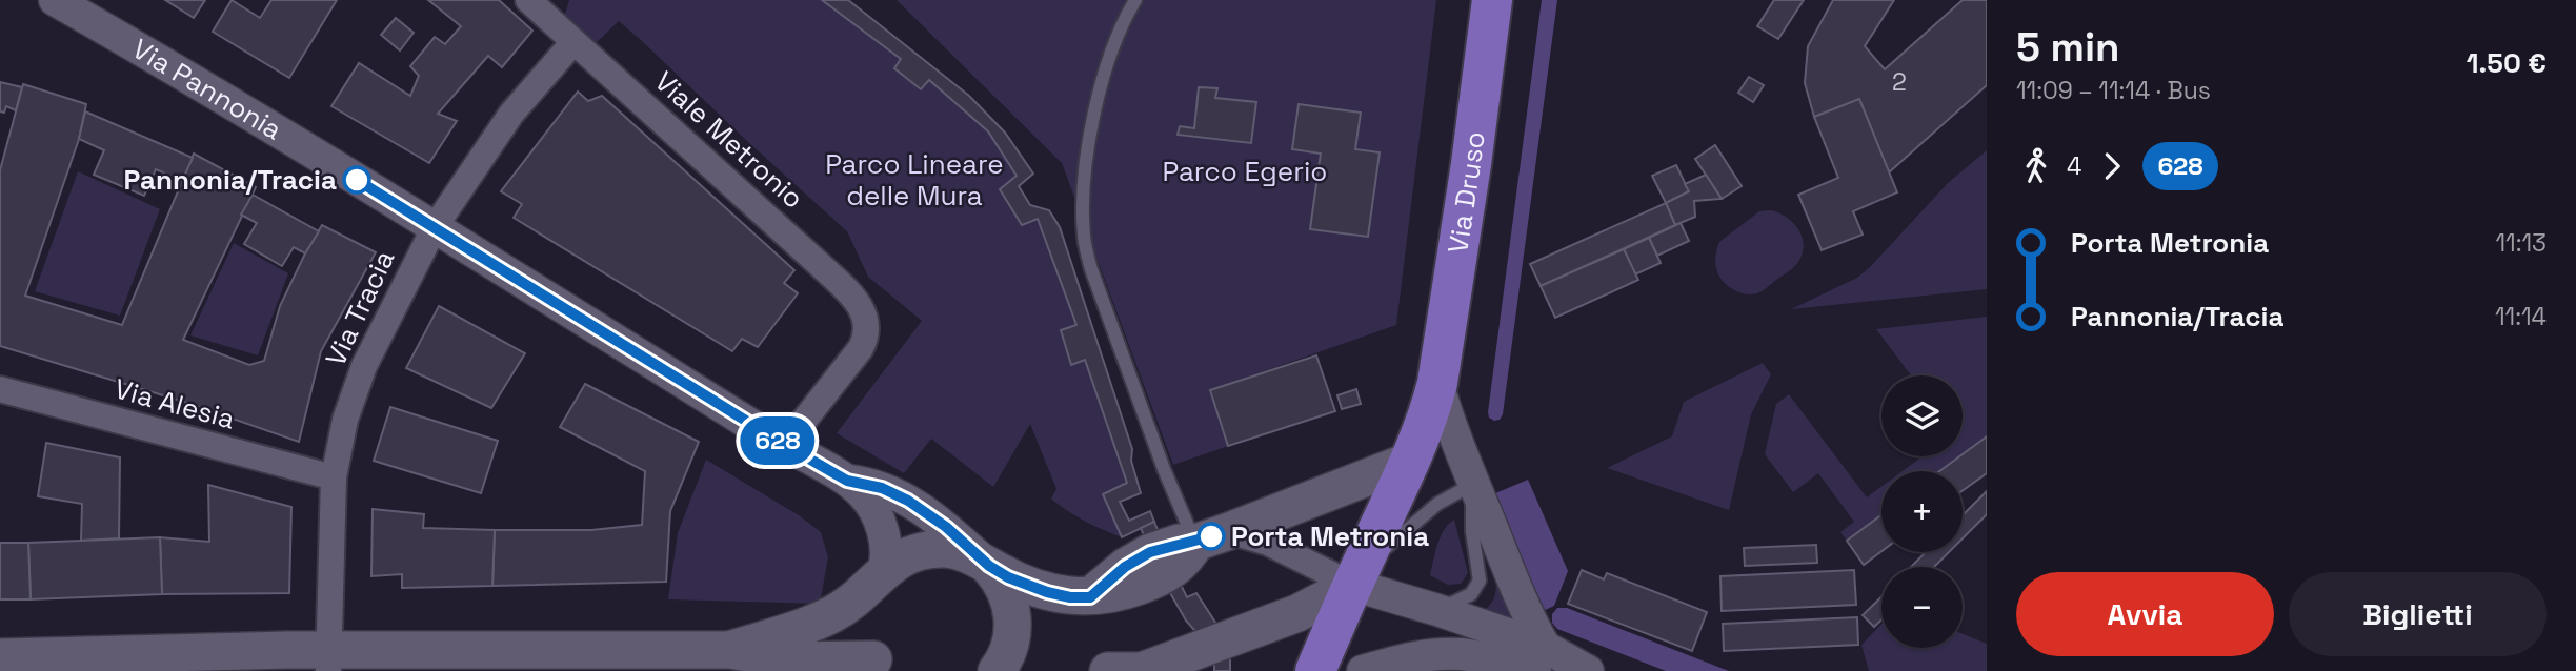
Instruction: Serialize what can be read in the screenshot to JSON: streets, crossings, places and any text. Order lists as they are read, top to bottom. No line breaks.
{"streets":{"main road":["Via Druso"],"street":["Via Pannonia","Viale Metronio","Via Tracia","Via Alesia"]},"crossings":[["Via Pannonia","Viale Metronio"],["Via Pannonia","Via Tracia"],["Viale Metronio","Via Tracia"],["Via Tracia","Via Alesia"]],"parks":["Parco Lineare delle Mura","Parco Egerio"],"places":["Pannonia/Tracia","Porta Metronia"],"lines":["bus line 628"],"house_numbers":["2"],"page":{"on_map":"628","heading":["5 min","11:09 – 11:14 · Bus","1.50 €"],"legs":["4","628"],"list":[{"name":"Porta Metronia","value":"11:13"},{"name":"Pannonia/Tracia","value":"11:14"}],"map_buttons":["+","−"],"buttons":["Avvia","Biglietti"]}}
